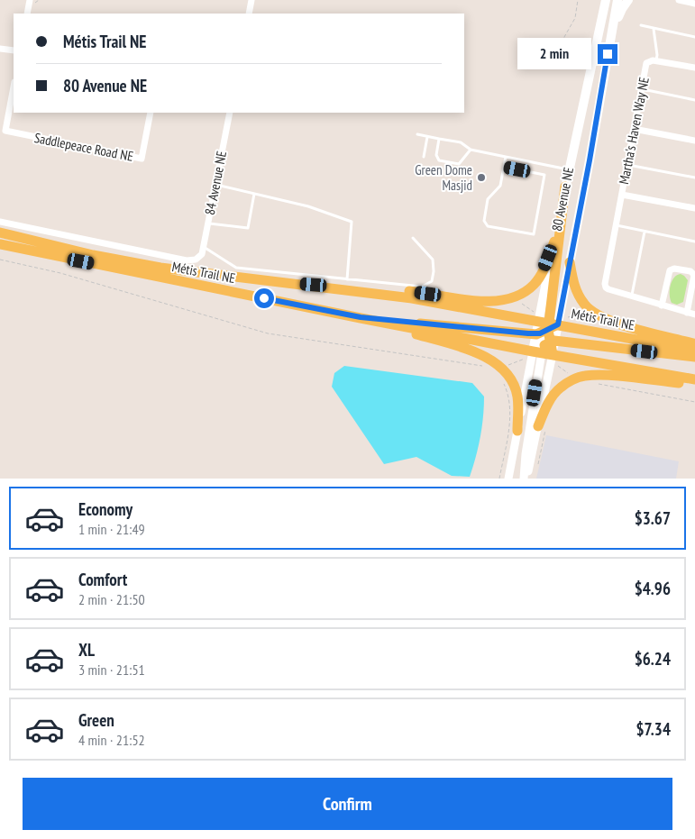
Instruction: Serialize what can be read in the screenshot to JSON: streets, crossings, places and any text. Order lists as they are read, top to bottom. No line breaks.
{"streets":{"main road":["80 Avenue NE","Métis Trail NE"],"street":["Martha's Haven Way NE","Saddlepeace Road NE","84 Avenue NE"]},"crossings":[["80 Avenue NE","Métis Trail NE"]],"places":["Green Dome Masjid"],"page":{"banner":["Métis Trail NE","80 Avenue NE"],"bubble":"2 min","list":[{"name":"Economy","note":"1 min · 21:49","value":"$3.67"},{"name":"Comfort","note":"2 min · 21:50","value":"$4.96"},{"name":"XL","note":"3 min · 21:51","value":"$6.24"},{"name":"Green","note":"4 min · 21:52","value":"$7.34"}],"buttons":"Confirm"}}
